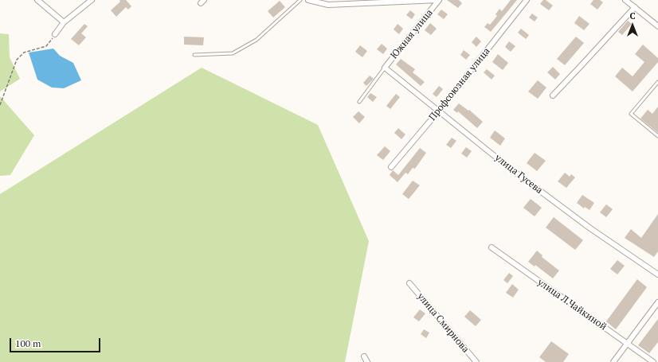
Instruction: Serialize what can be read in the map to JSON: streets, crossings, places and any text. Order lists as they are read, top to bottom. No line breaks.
{"streets":{"street":["Южная улица","Профсоюзная улица","улица Гусева","улица Л.Чайкиной","улица Смирнова"]},"crossings":[["Южная улица","улица Гусева"],["Профсоюзная улица","улица Гусева"]],"scale_bar":"100 m","north":"top"}
